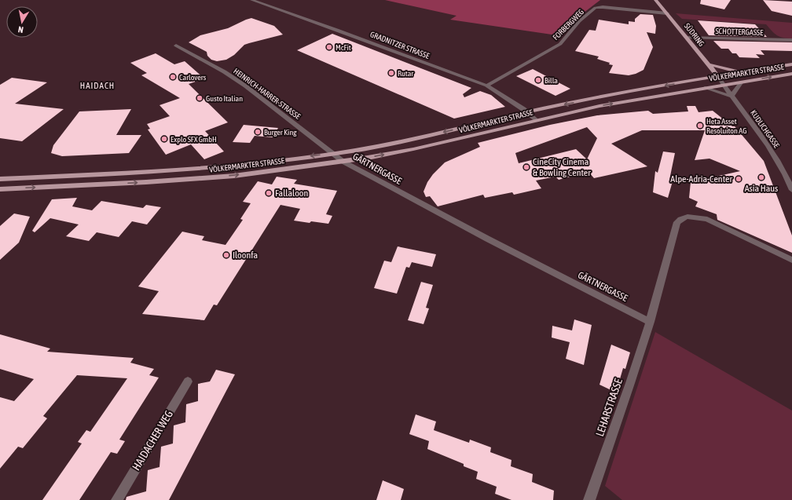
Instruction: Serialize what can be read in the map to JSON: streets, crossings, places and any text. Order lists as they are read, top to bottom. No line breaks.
{"streets":{"main road":["SÜDRING","VÖLKERMARKTER STRASSE"],"street":["FORBERGWEG","SCHOTTERGASSE","GRADNITZER STRASSE","HEINRICH-HARRER-STRASSE","KUDLICHGASSE","GÄRTNERGASSE","LEHARSTRASSE","HAIDACHER WEG"]},"crossings":[["FORBERGWEG","SÜDRING"],["FORBERGWEG","GRADNITZER STRASSE"],["SCHOTTERGASSE","SÜDRING"],["SÜDRING","KUDLICHGASSE"],["GRADNITZER STRASSE","VÖLKERMARKTER STRASSE"],["VÖLKERMARKTER STRASSE","HEINRICH-HARRER-STRASSE"],["VÖLKERMARKTER STRASSE","GÄRTNERGASSE"],["HEINRICH-HARRER-STRASSE","GÄRTNERGASSE"],["GÄRTNERGASSE","LEHARSTRASSE"]],"districts":["HAIDACH"],"places":["McFit","Rutar","Carlovers","Billa","Gusto Italian","Heta Asset Resoluiton AG","Burger King","Explo SFX GmbH","CineCity Cinema & Bowling Center","Asia Haus","Alpe-Adria-Center","Fallaloon","Iloonfa"],"north":"bottom"}
